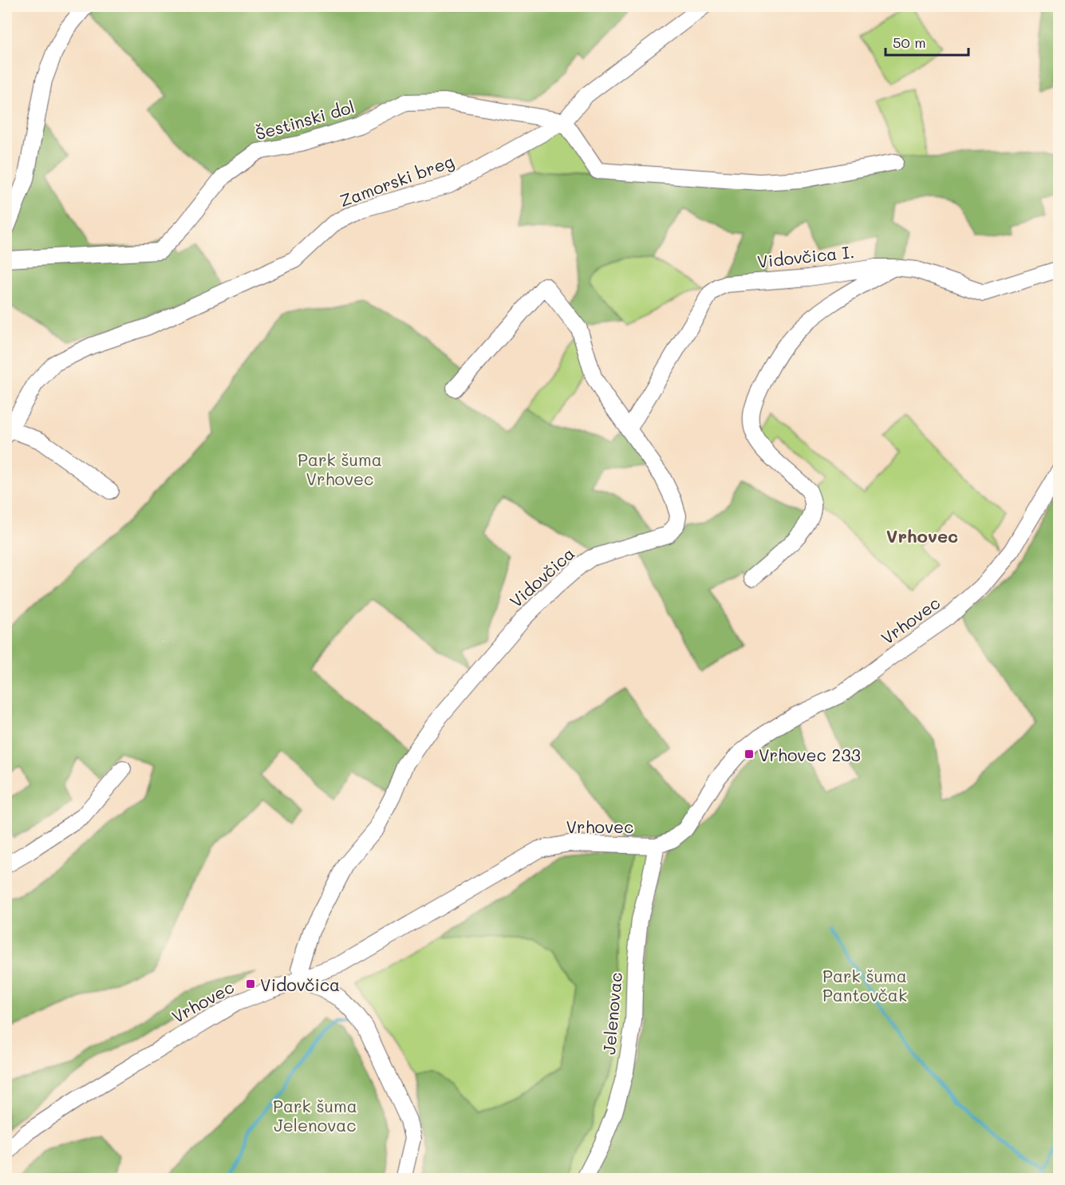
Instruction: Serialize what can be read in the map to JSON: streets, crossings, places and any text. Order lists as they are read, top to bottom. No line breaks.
{"streets":{"street":["Šestinski dol","Zamorski breg","Vidovčica I.","Vidovčica","Vrhovec","Jelenovac"]},"crossings":[["Šestinski dol","Zamorski breg"],["Vidovčica I.","Vidovčica"],["Vidovčica","Vrhovec"],["Vrhovec","Jelenovac"]],"districts":["Vrhovec"],"parks":["Park šuma Vrhovec","Park šuma Pantovčak","Park šuma Jelenovac"],"places":{"transit":["Vrhovec 233","Vidovčica"]},"scale_bar":"50 m"}
